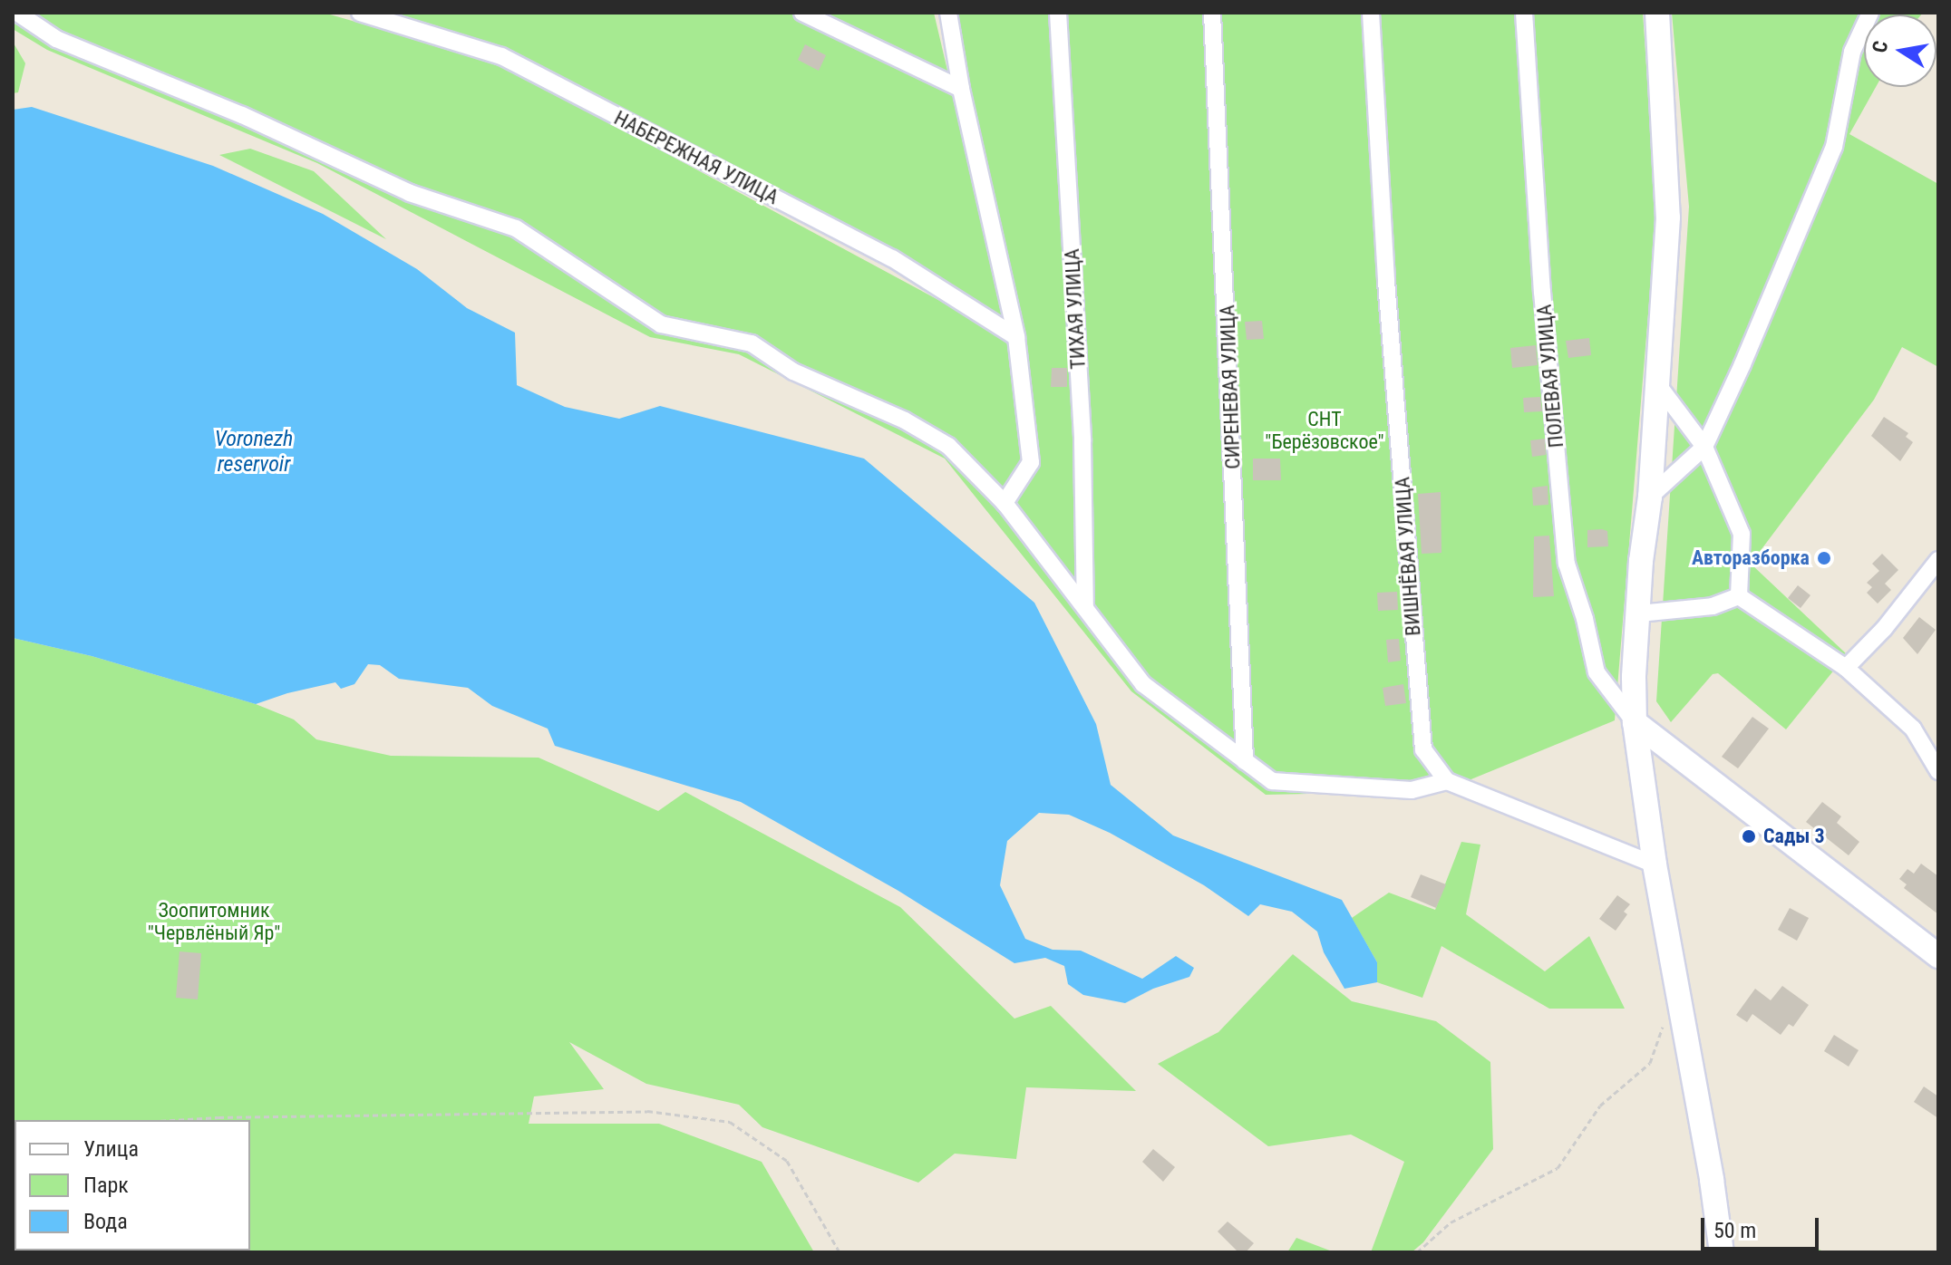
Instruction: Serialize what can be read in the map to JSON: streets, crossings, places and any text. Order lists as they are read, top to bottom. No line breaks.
{"streets":{"street":["НАБЕРЕЖНАЯ УЛИЦА","ТИХАЯ УЛИЦА","ПОЛЕВАЯ УЛИЦА","СИРЕНЕВАЯ УЛИЦА","ВИШНЁВАЯ УЛИЦА"]},"water":["Voronezh reservoir"],"parks":["СНТ \"Берёзовское\"","Зоопитомник \"Червлёный Яр\""],"places":["Авторазборка","Сады 3"],"legend":["Улица","Парк","Вода"],"scale_bar":"50 m","north":"left"}
